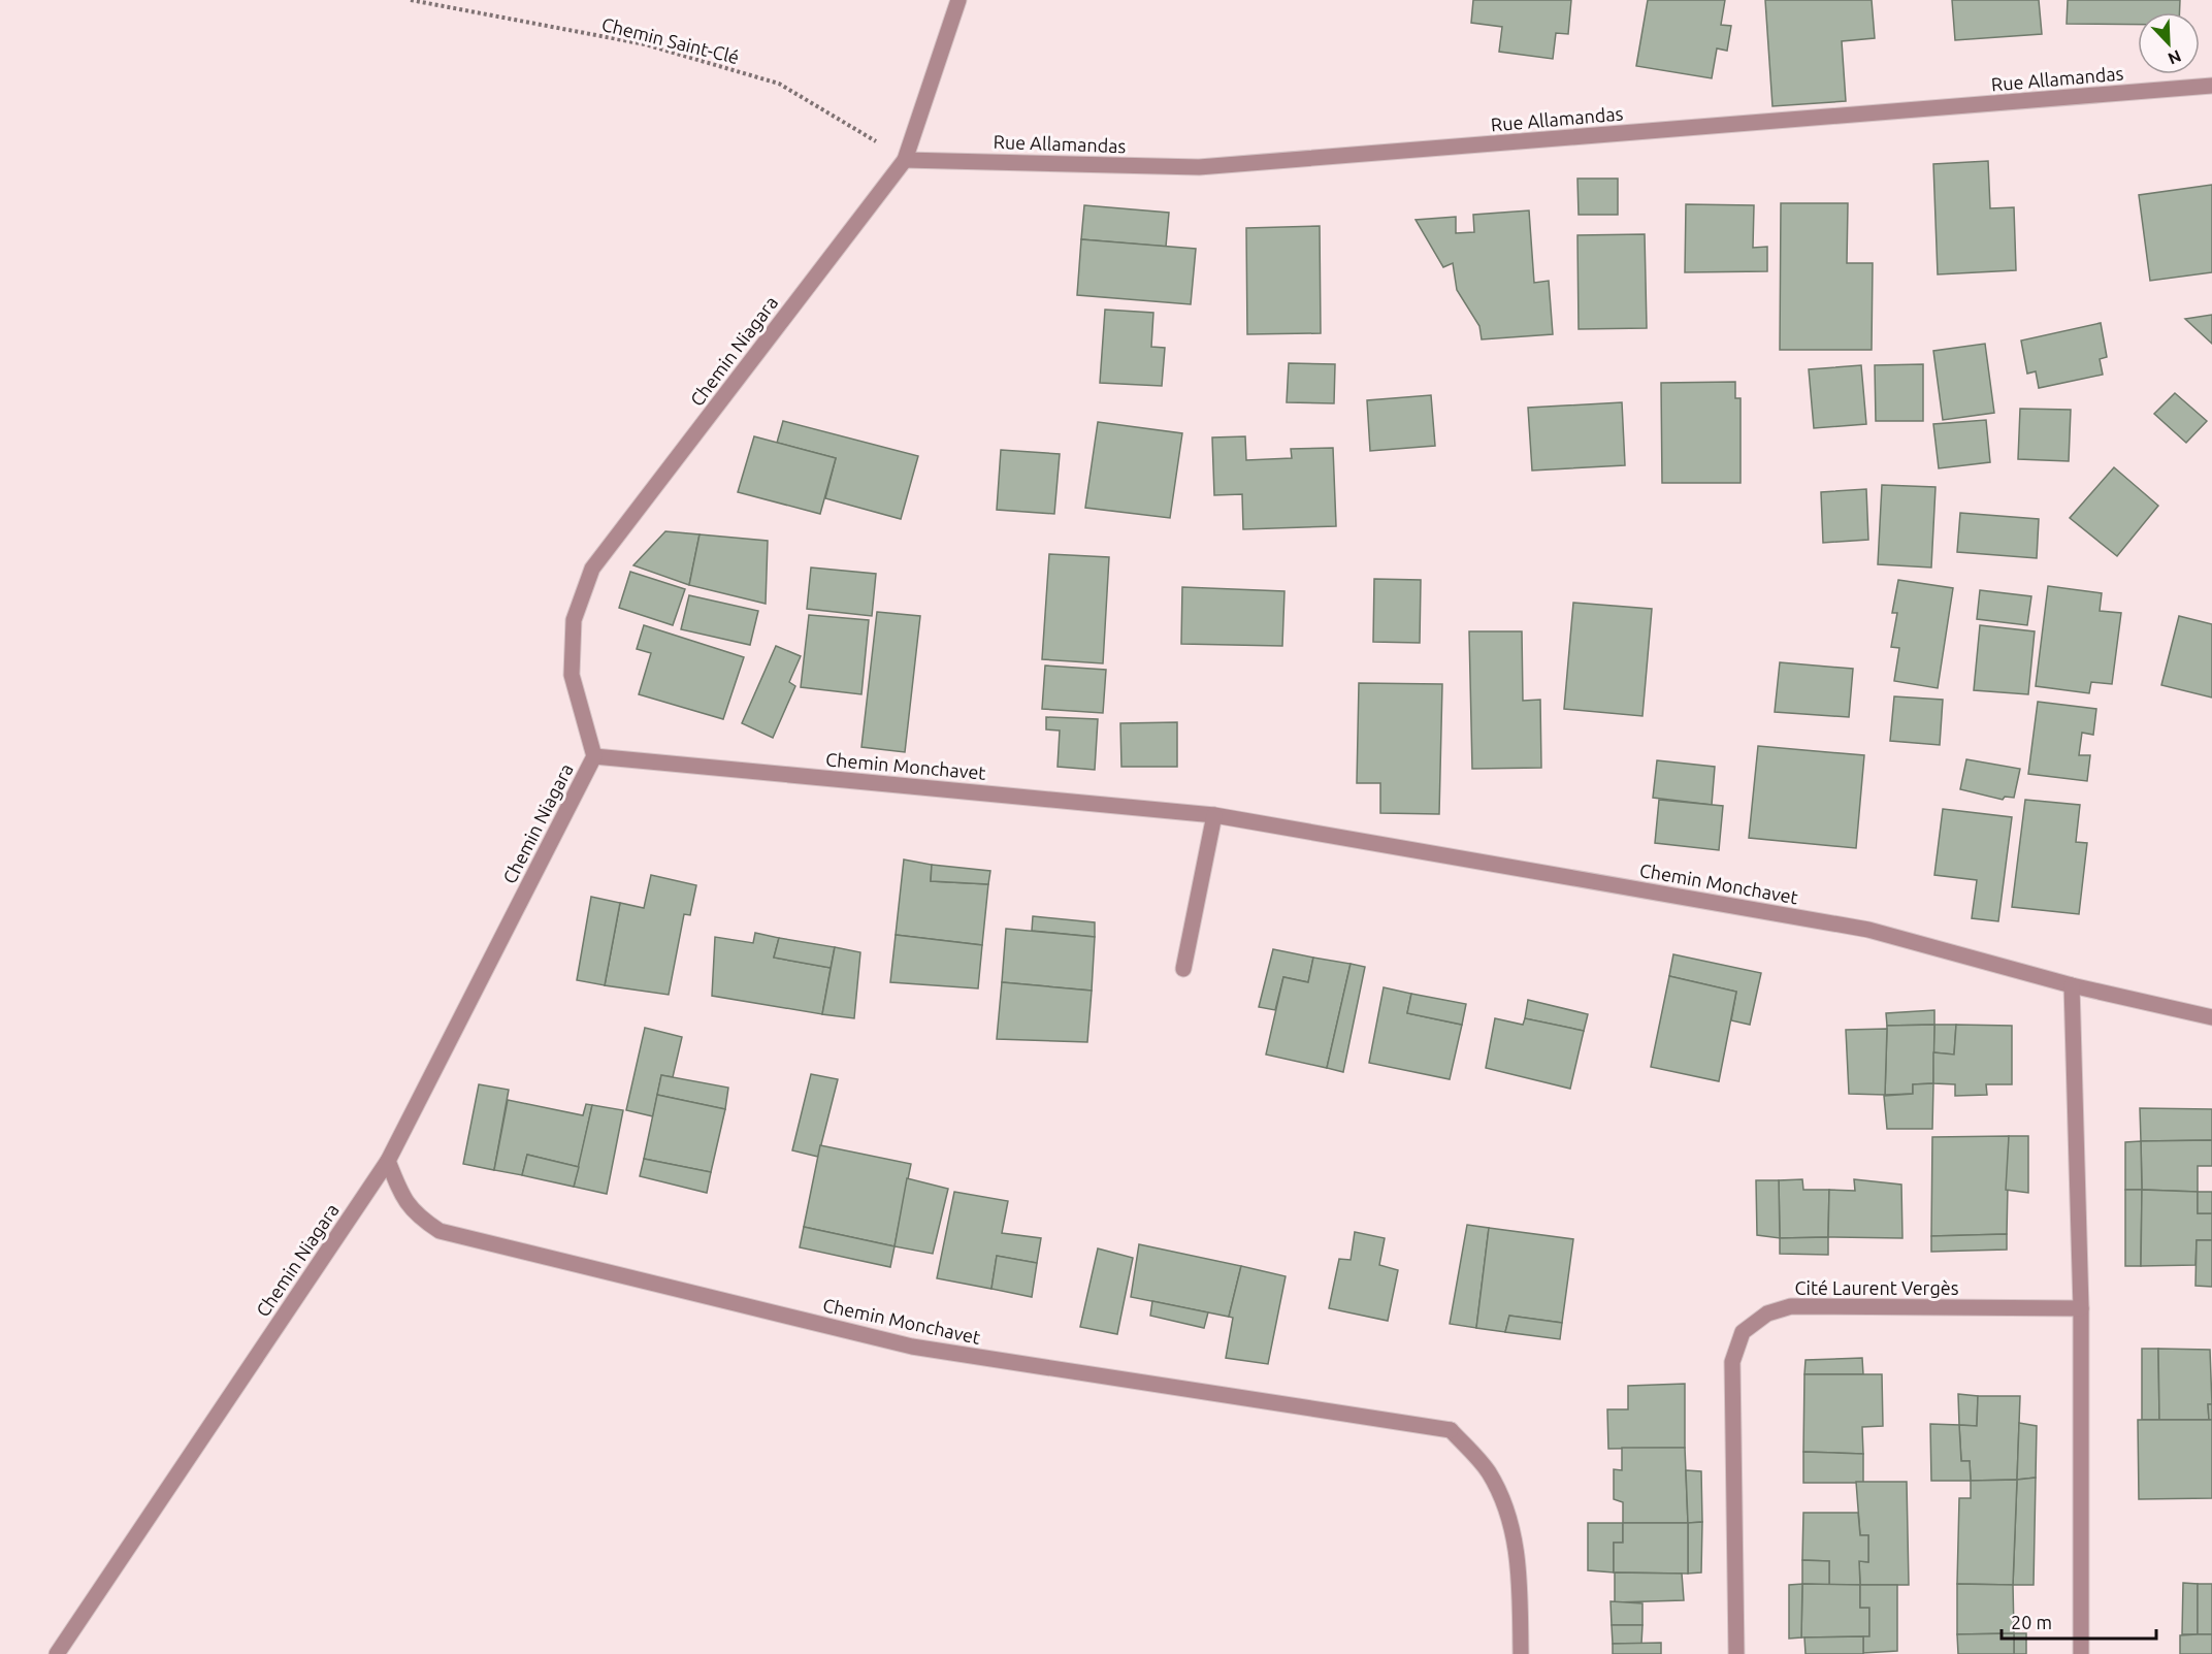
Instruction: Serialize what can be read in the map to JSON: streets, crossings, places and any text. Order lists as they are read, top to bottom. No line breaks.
{"streets":{"street":["Rue Allamandas","Chemin Niagara","Chemin Monchavet","Cité Laurent Vergès"],"path":["Chemin Saint-Clé"]},"crossings":[["Chemin Saint-Clé","Rue Allamandas"],["Chemin Saint-Clé","Chemin Niagara"],["Rue Allamandas","Chemin Niagara"],["Chemin Niagara","Chemin Monchavet"]],"scale_bar":"20 m","north":"bottom right"}
